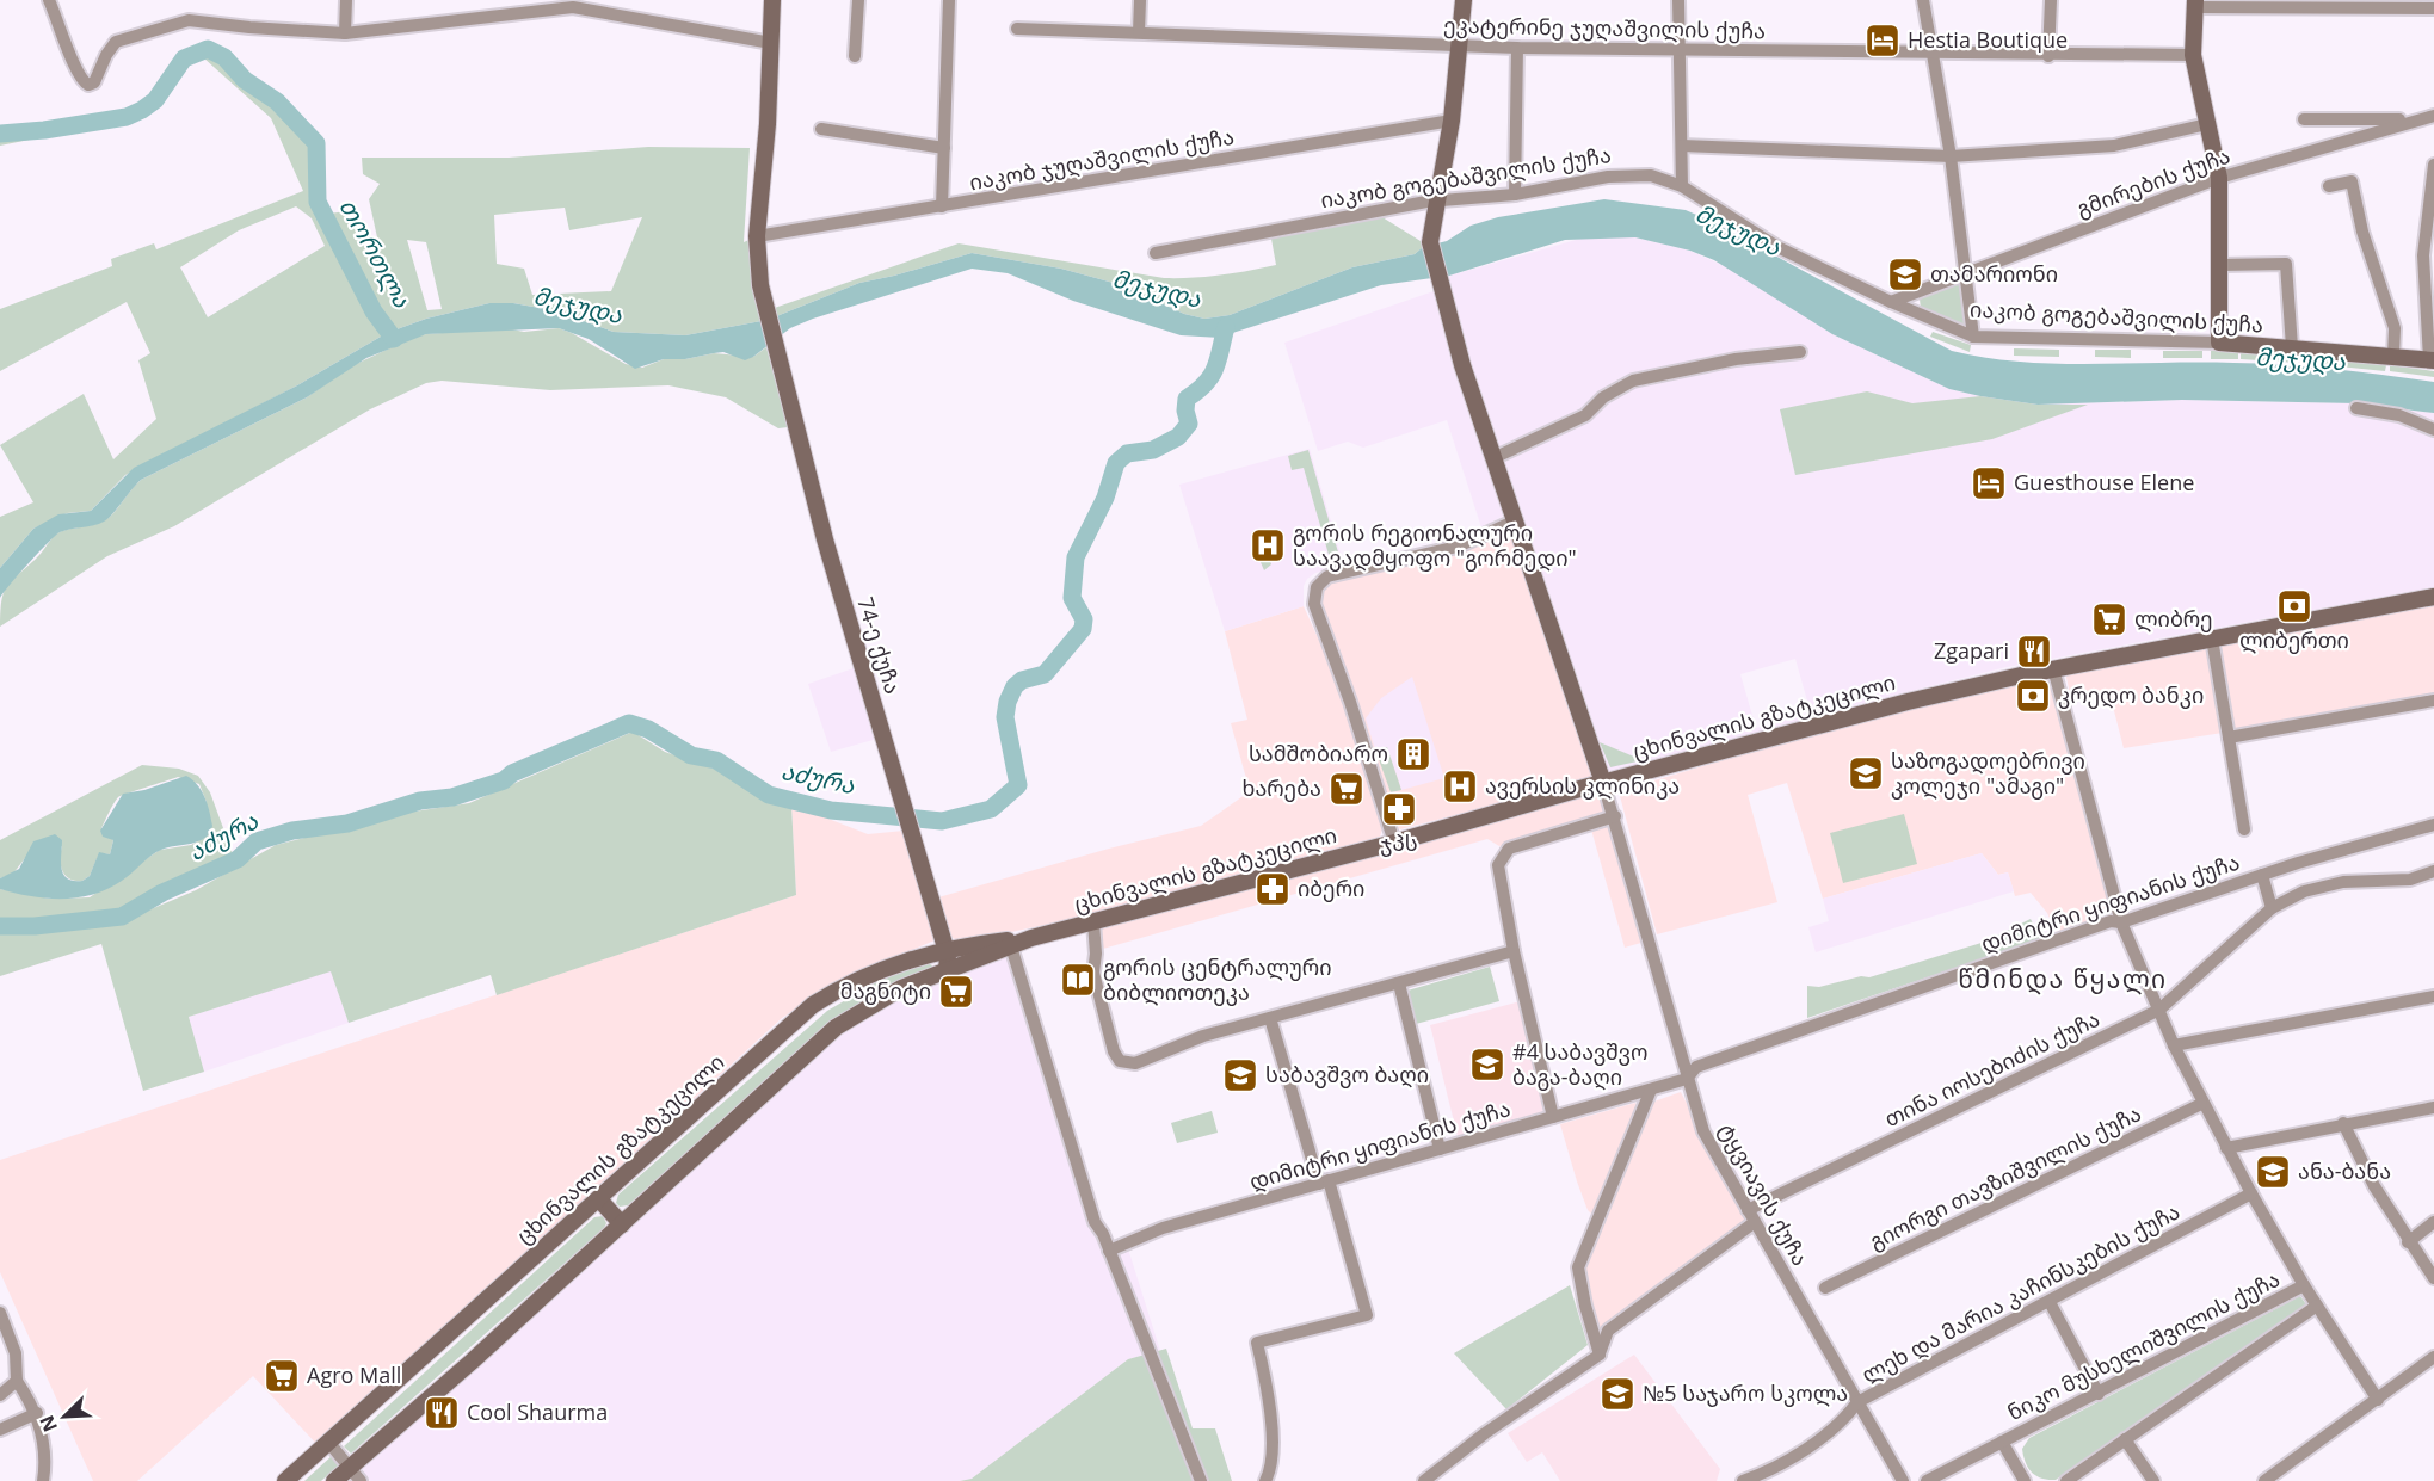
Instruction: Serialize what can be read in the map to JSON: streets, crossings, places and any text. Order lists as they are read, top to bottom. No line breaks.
{"streets":{"main road":["იაკობ გოგებაშვილის ქუჩა","74-ე ქუჩა","ცხინვალის გზატკეცილი"],"street":["ეკატერინე ჯუღაშვილის ქუჩა","იაკობ ჯუღაშვილის ქუჩა","გმირების ქუჩა","დიმიტრი ყიფიანის ქუჩა","თინა იოსებიძის ქუჩა","გიორგი თავზიშვილის ქუჩა","ტყვიავის ქუჩა","ლეხ და მარია კაჩინსკების ქუჩა","ნიკო მუსხელიშვილის ქუჩა"]},"crossings":[["იაკობ ჯუღაშვილის ქუჩა","74-ე ქუჩა"],["იაკობ გოგებაშვილის ქუჩა","გმირების ქუჩა"],["74-ე ქუჩა","ცხინვალის გზატკეცილი"],["ცხინვალის გზატკეცილი","ტყვიავის ქუჩა"],["დიმიტრი ყიფიანის ქუჩა","ტყვიავის ქუჩა"],["თინა იოსებიძის ქუჩა","ტყვიავის ქუჩა"],["ტყვიავის ქუჩა","ლეხ და მარია კაჩინსკების ქუჩა"]],"districts":["წმინდა წყალი"],"water":["მეჯუდა","თორთლა","აძურა"],"places":{"hotel":["Hestia Boutique","Guesthouse Elene"],"school or university":["თამარიონი","საზოგადოებრივი კოლეჯი \"ამაგი\"","#4 საბავშვო ბაგა-ბაღი","საბავშვო ბაღი","ანა-ბანა","№5 საჯარო სკოლა"],"hospital":["გორის რეგიონალური საავადმყოფო \"გორმედი\"","ავერსის კლინიკა"],"bank":["ლიბერთი","კრედო ბანკი"],"supermarket":["ლიბრე","ხარება","მაგნიტი","Agro Mall"],"restaurant":["Zgapari","Cool Shaurma"],"building":["სამშობიარო"],"pharmacy":["ჯპს","იბერი"],"library":["გორის ცენტრალური ბიბლიოთეკა"]},"north":"bottom left"}
